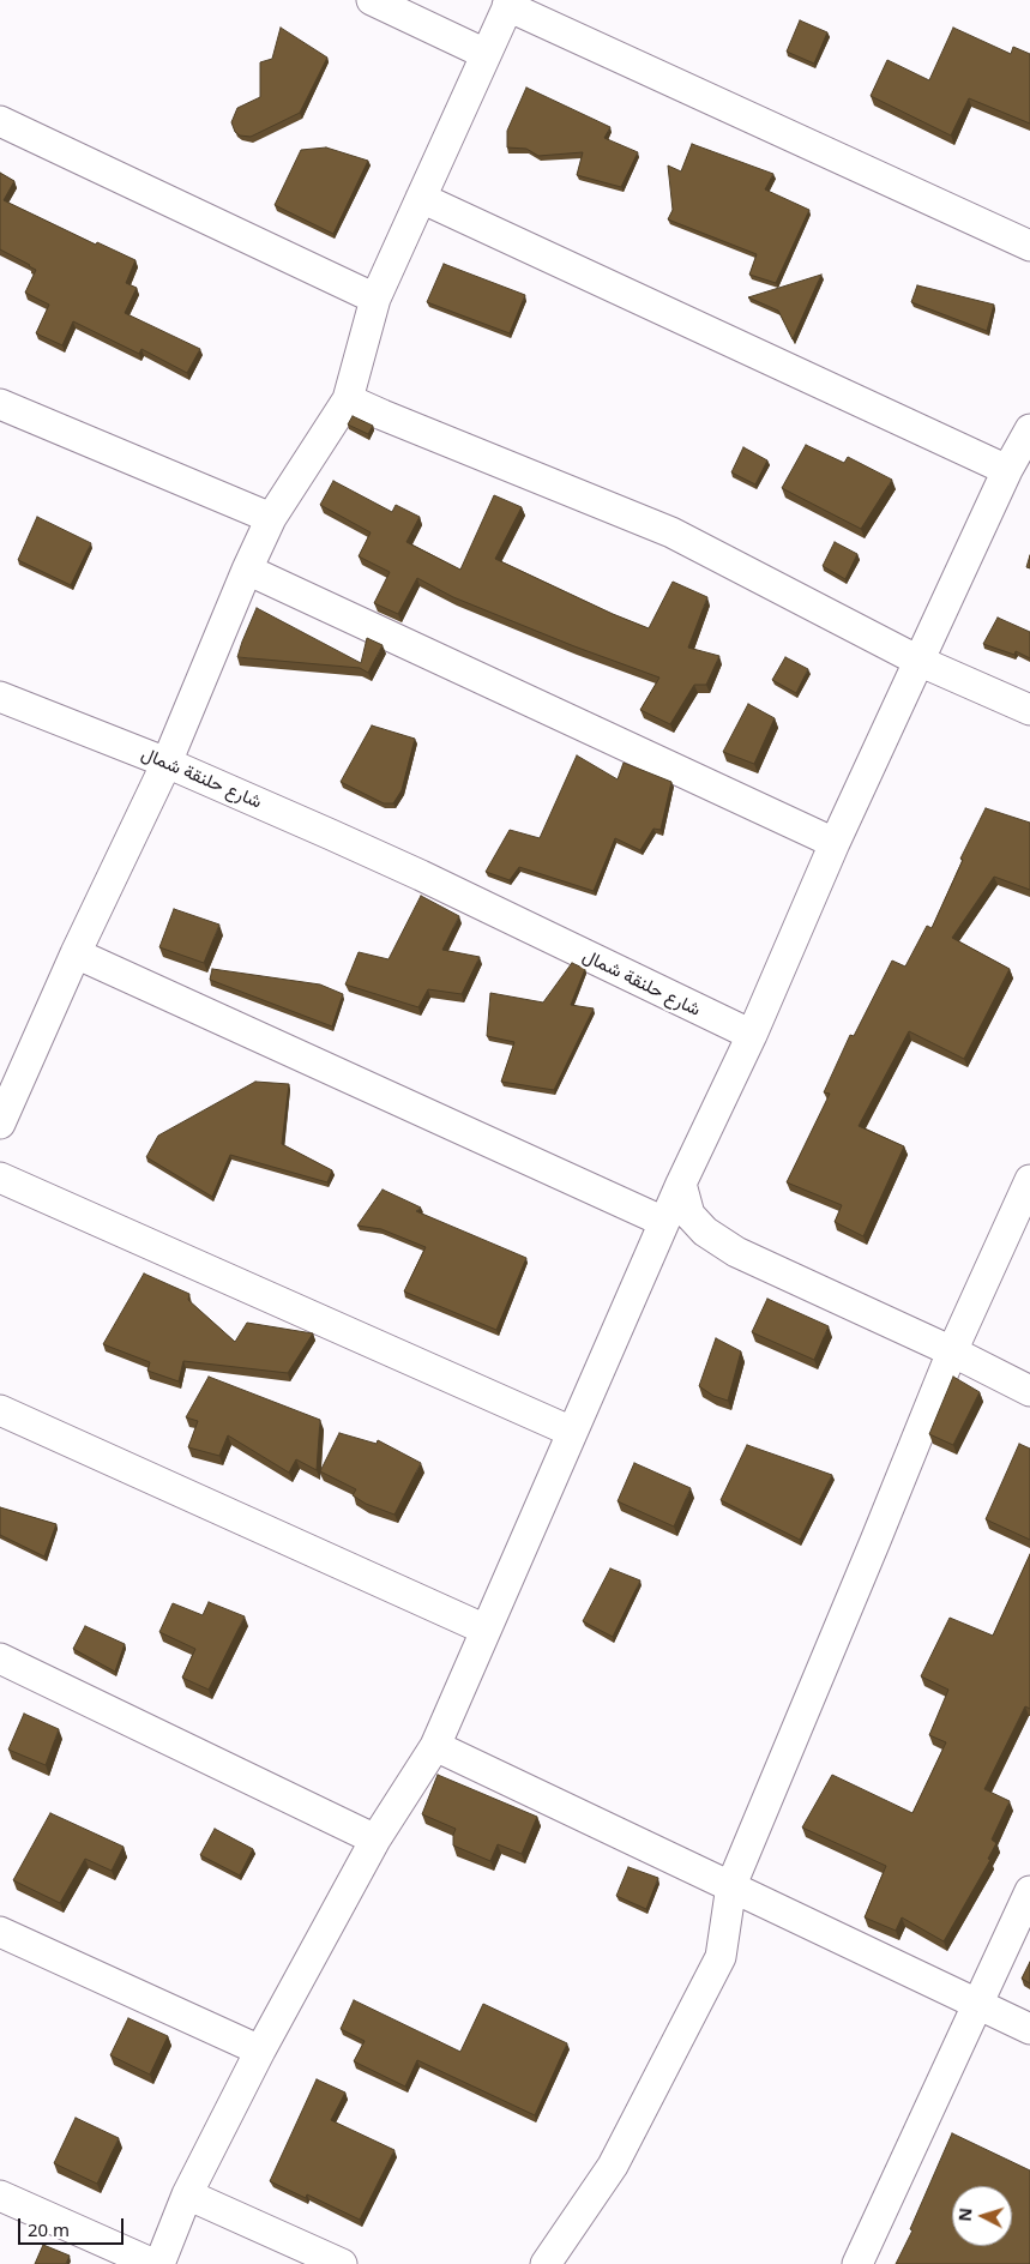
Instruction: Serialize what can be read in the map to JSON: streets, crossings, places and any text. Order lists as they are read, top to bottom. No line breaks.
{"streets":{"street":["شارع حلنقة شمال"]},"scale_bar":"20 m","north":"left"}
